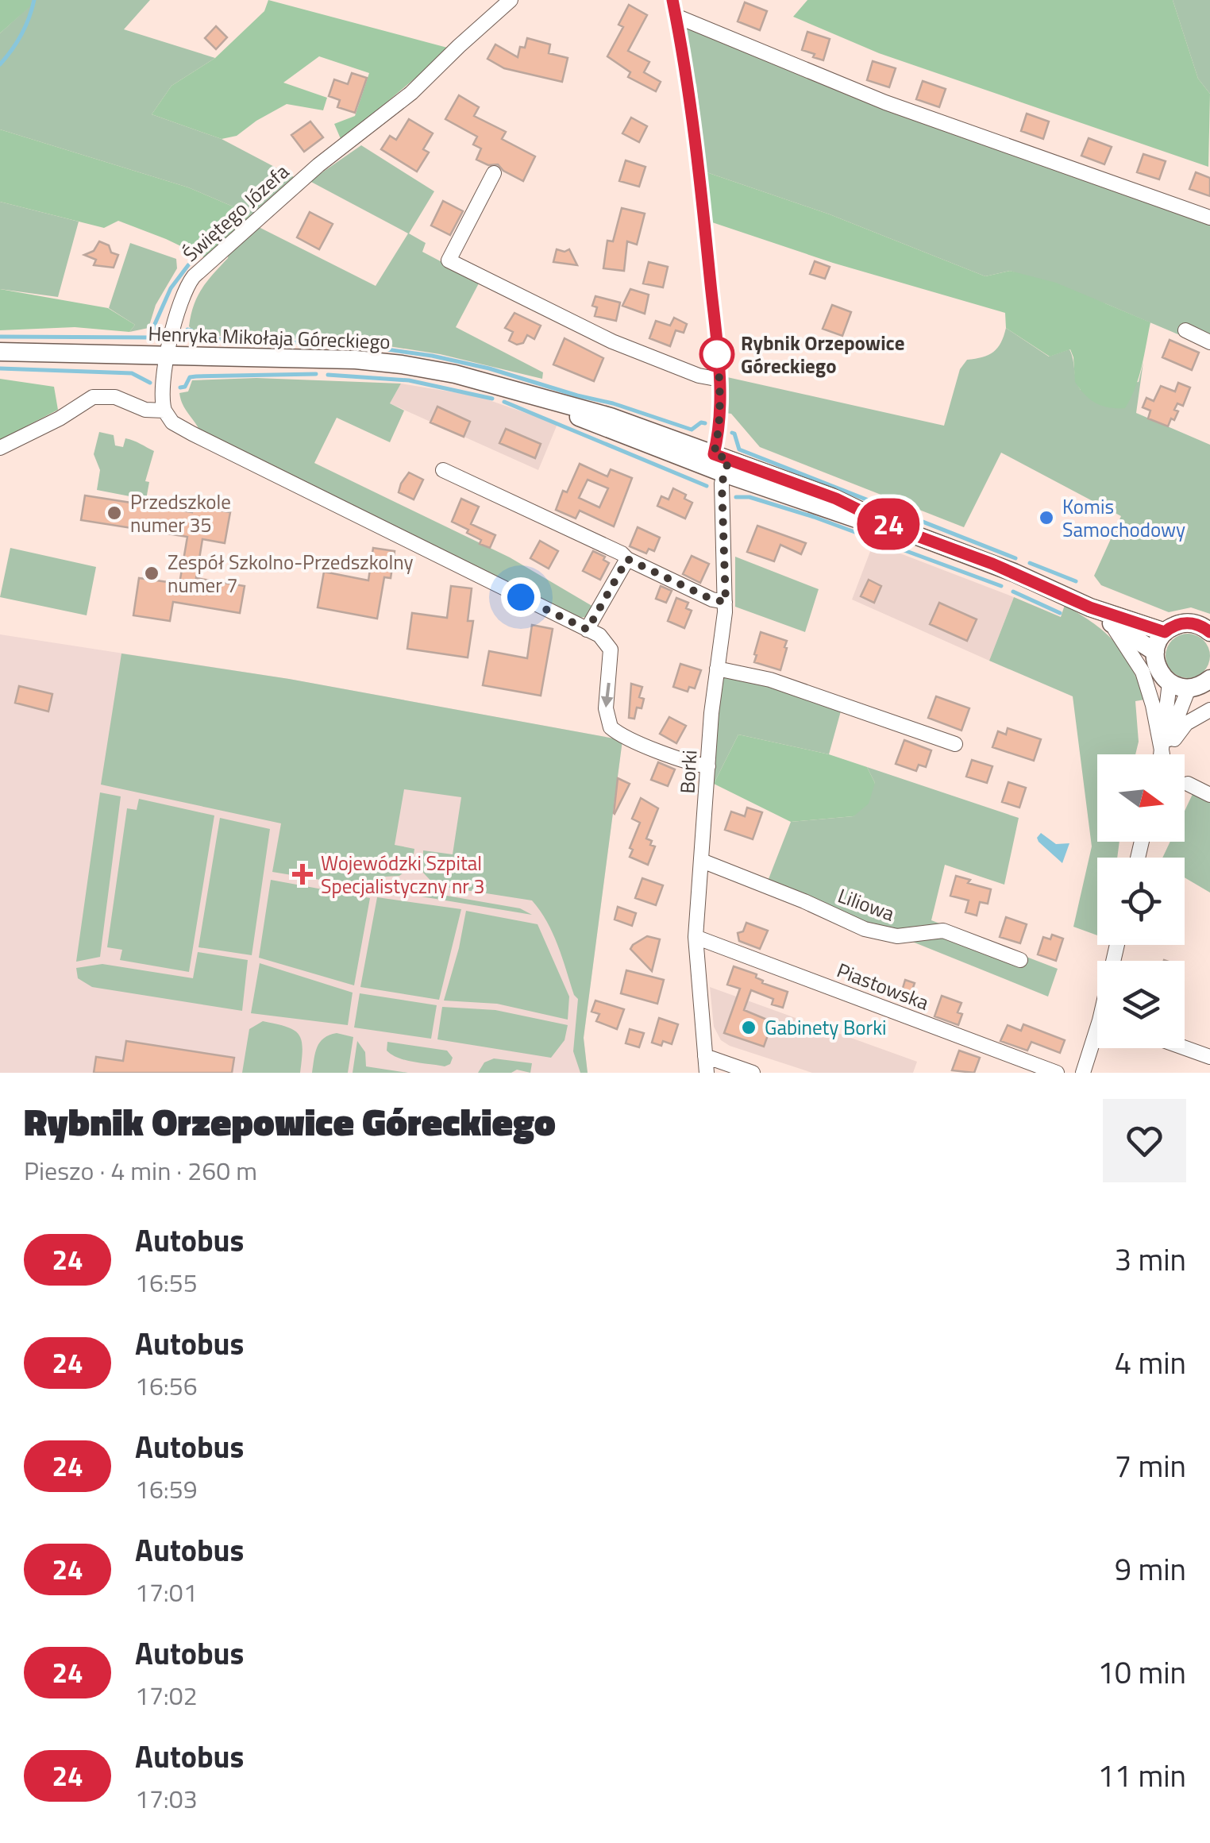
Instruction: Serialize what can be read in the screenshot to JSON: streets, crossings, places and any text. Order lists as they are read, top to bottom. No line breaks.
{"streets":{"main road":["Henryka Mikołaja Góreckiego"],"street":["Świętego Józefa","Borki","Liliowa","Piastowska"]},"crossings":[["Świętego Józefa","Henryka Mikołaja Góreckiego"],["Henryka Mikołaja Góreckiego","Borki"],["Borki","Liliowa"],["Borki","Piastowska"]],"places":{"other":["Rybnik Orzepowice Góreckiego","Przedszkole numer 35","Komis Samochodowy","Zespół Szkolno-Przedszkolny numer 7","Gabinety Borki"],"health":["Wojewódzki Szpital Specjalistyczny nr 3"]},"lines":["bus line 24"],"north":"right","page":{"on_map":"24","heading":["Rybnik Orzepowice Góreckiego","Pieszo · 4 min · 260 m"],"list":[{"mark":"24","name":"Autobus","note":"16:55","value":"3 min"},{"mark":"24","name":"Autobus","note":"16:56","value":"4 min"},{"mark":"24","name":"Autobus","note":"16:59","value":"7 min"},{"mark":"24","name":"Autobus","note":"17:01","value":"9 min"},{"mark":"24","name":"Autobus","note":"17:02","value":"10 min"},{"mark":"24","name":"Autobus","note":"17:03","value":"11 min"}]}}
